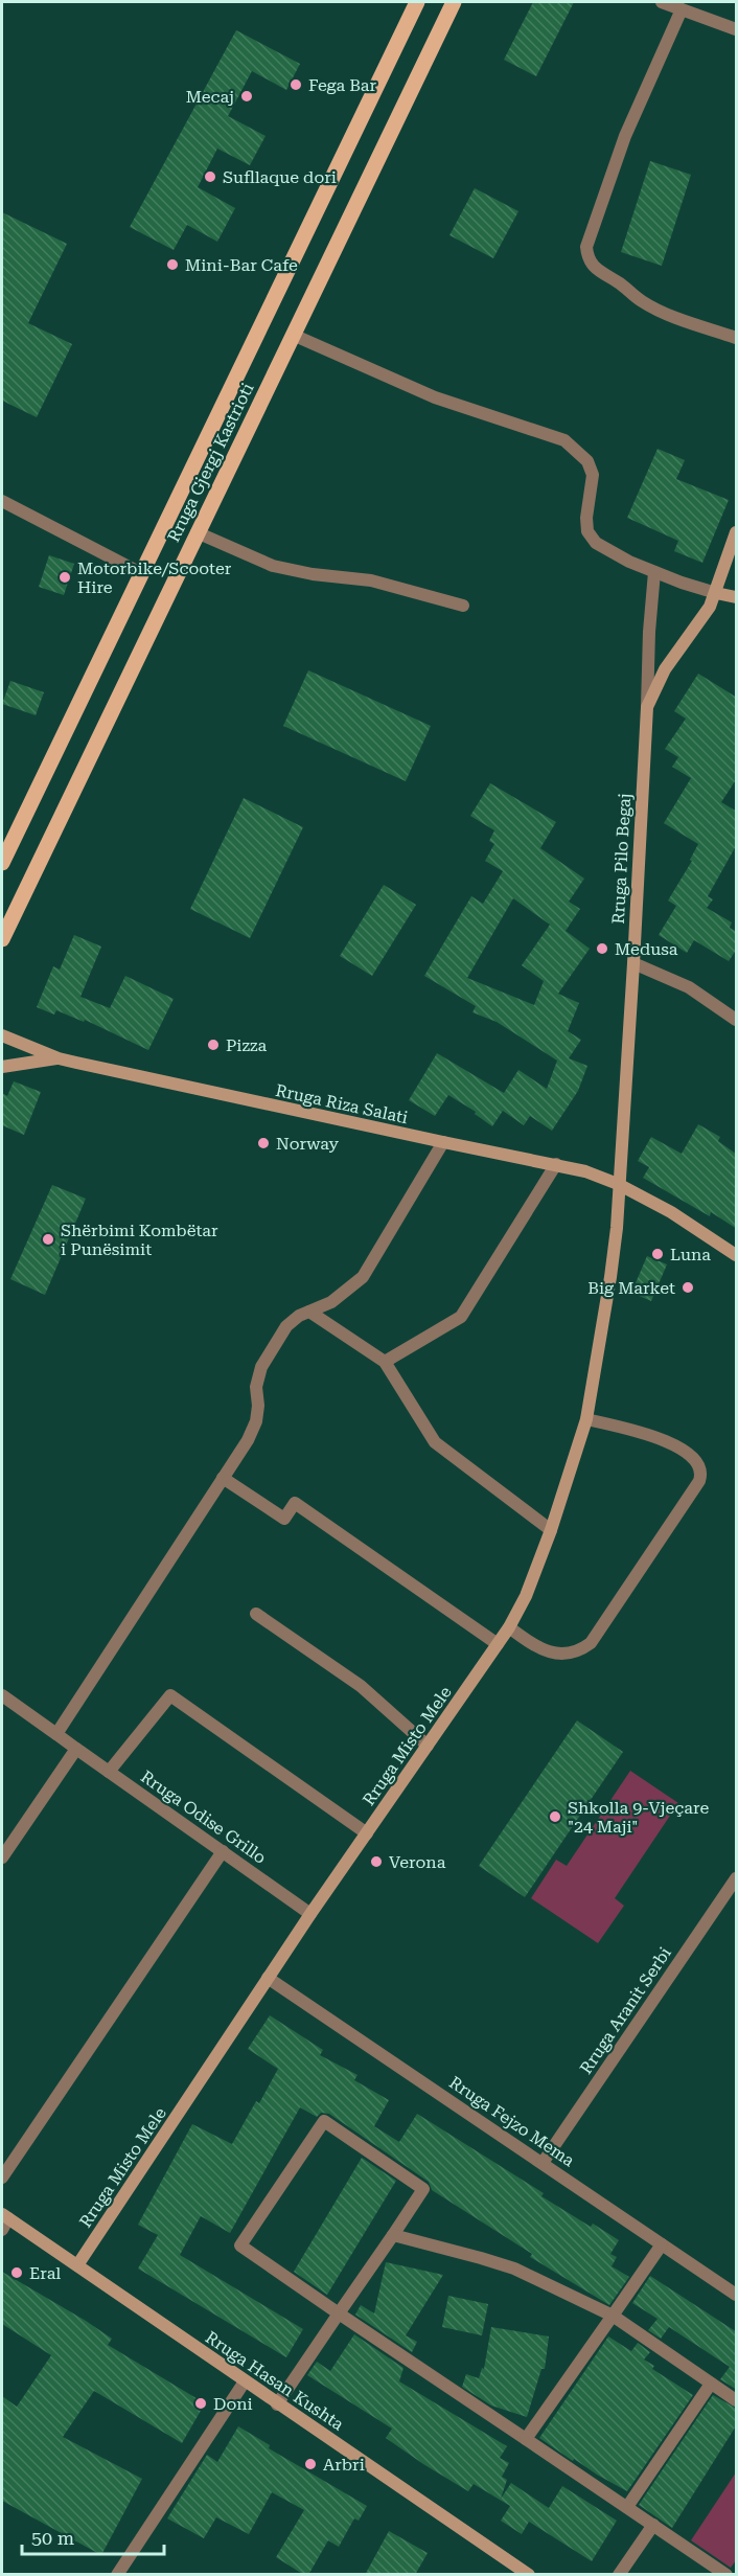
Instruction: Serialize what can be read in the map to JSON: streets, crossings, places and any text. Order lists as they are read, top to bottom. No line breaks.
{"streets":{"main road":["Rruga Gjergj Kastrioti"],"street":["Rruga Pilo Begaj","Rruga Riza Salati","Rruga Misto Mele","Rruga Odise Grillo","Rruga Aranit Serbi","Rruga Fejzo Mema","Rruga Hasan Kushta"]},"crossings":[["Rruga Pilo Begaj","Rruga Riza Salati"],["Rruga Pilo Begaj","Rruga Misto Mele"],["Rruga Riza Salati","Rruga Misto Mele"],["Rruga Misto Mele","Rruga Odise Grillo"],["Rruga Misto Mele","Rruga Fejzo Mema"],["Rruga Misto Mele","Rruga Hasan Kushta"],["Rruga Aranit Serbi","Rruga Fejzo Mema"]],"places":["Fega Bar","Mecaj","Sufllaque dori","Mini-Bar Cafe","Motorbike/Scooter Hire","Medusa","Pizza","Norway","Shërbimi Kombëtar i Punësimit","Luna","Big Market","Shkolla 9-Vjeçare \"24 Maji\"","Verona","Eral","Doni","Arbri"],"scale_bar":"50 m"}
